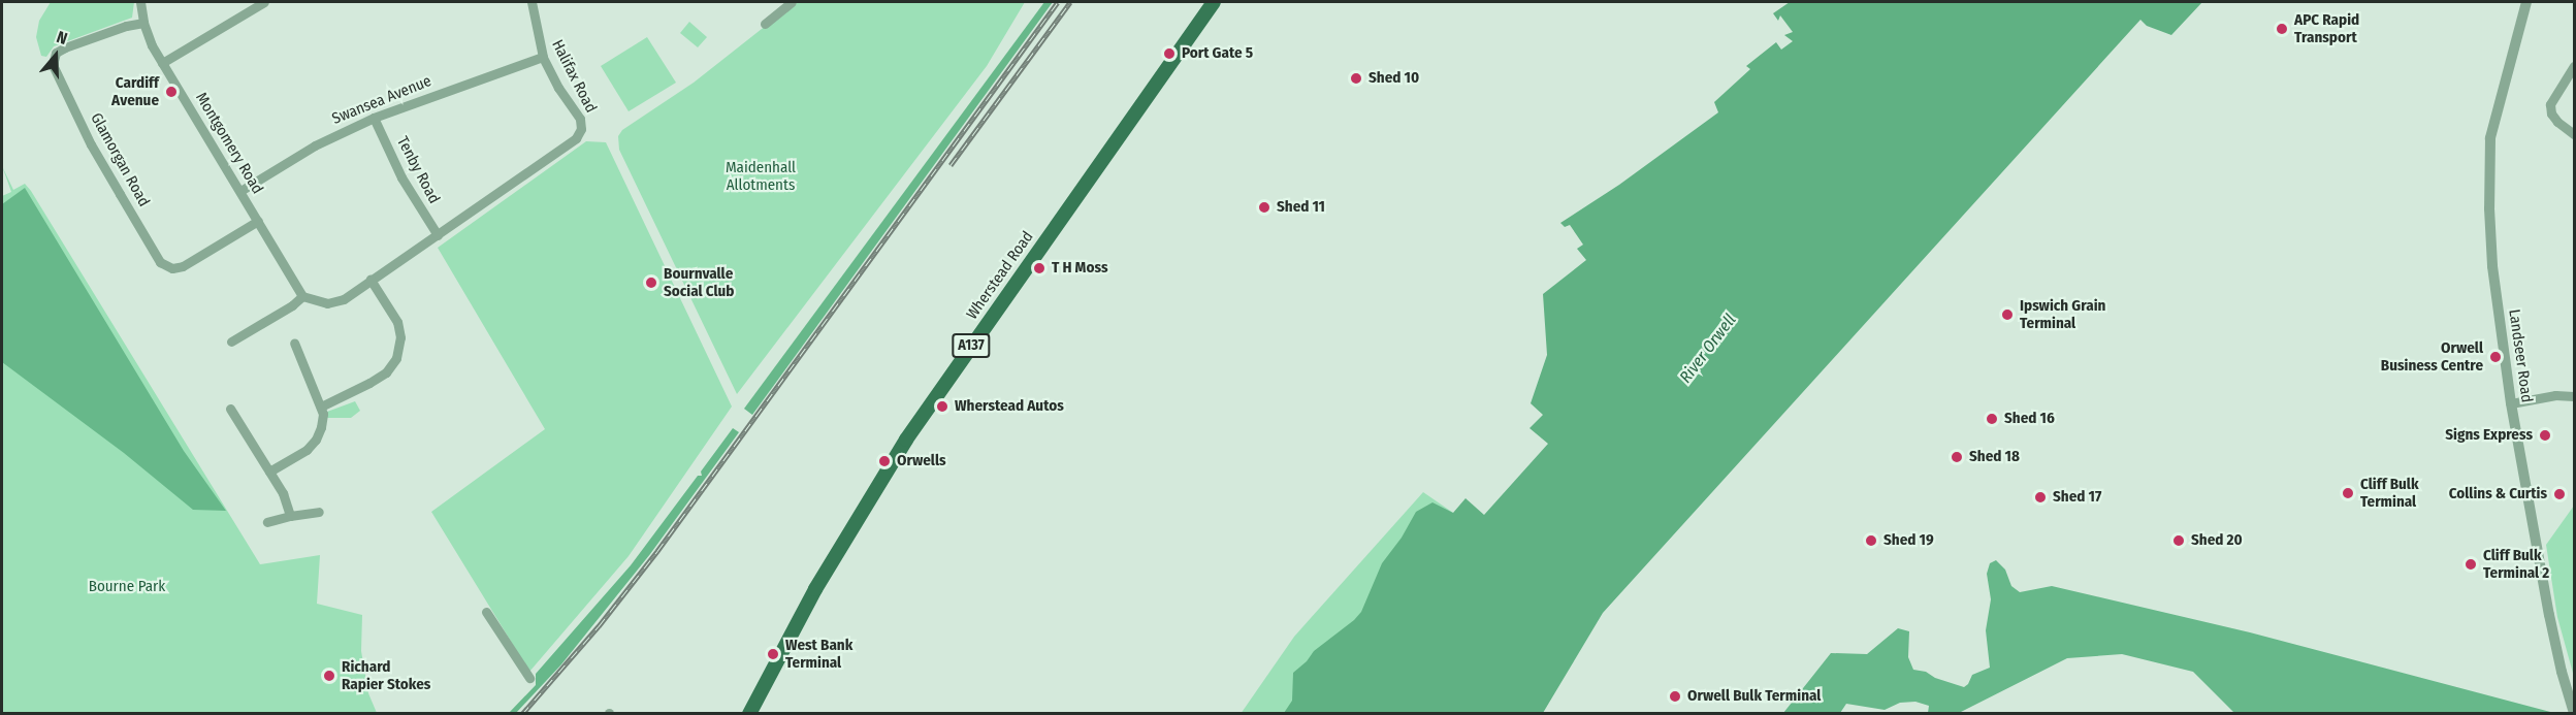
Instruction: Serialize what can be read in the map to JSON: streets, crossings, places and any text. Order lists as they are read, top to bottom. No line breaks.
{"streets":{"main road":["Wherstead Road","A137"],"street":["Halifax Road","Swansea Avenue","Montgomery Road","Glamorgan Road","Tenby Road","Landseer Road"]},"crossings":[["Halifax Road","Swansea Avenue"],["Halifax Road","Tenby Road"],["Swansea Avenue","Montgomery Road"],["Swansea Avenue","Tenby Road"],["Montgomery Road","Glamorgan Road"]],"water":["River Orwell"],"parks":["Maidenhall Allotments","Bourne Park"],"places":["APC Rapid Transport","Port Gate 5","Shed 10","Cardiff Avenue","Shed 11","T H Moss","Bournvalle Social Club","Ipswich Grain Terminal","Orwell Business Centre","Wherstead Autos","Shed 16","Signs Express","Shed 18","Orwells","Cliff Bulk Terminal","Collins & Curtis","Shed 17","Shed 19","Shed 20","Cliff Bulk Terminal 2","West Bank Terminal","Richard Rapier Stokes","Orwell Bulk Terminal"],"north":"top"}
